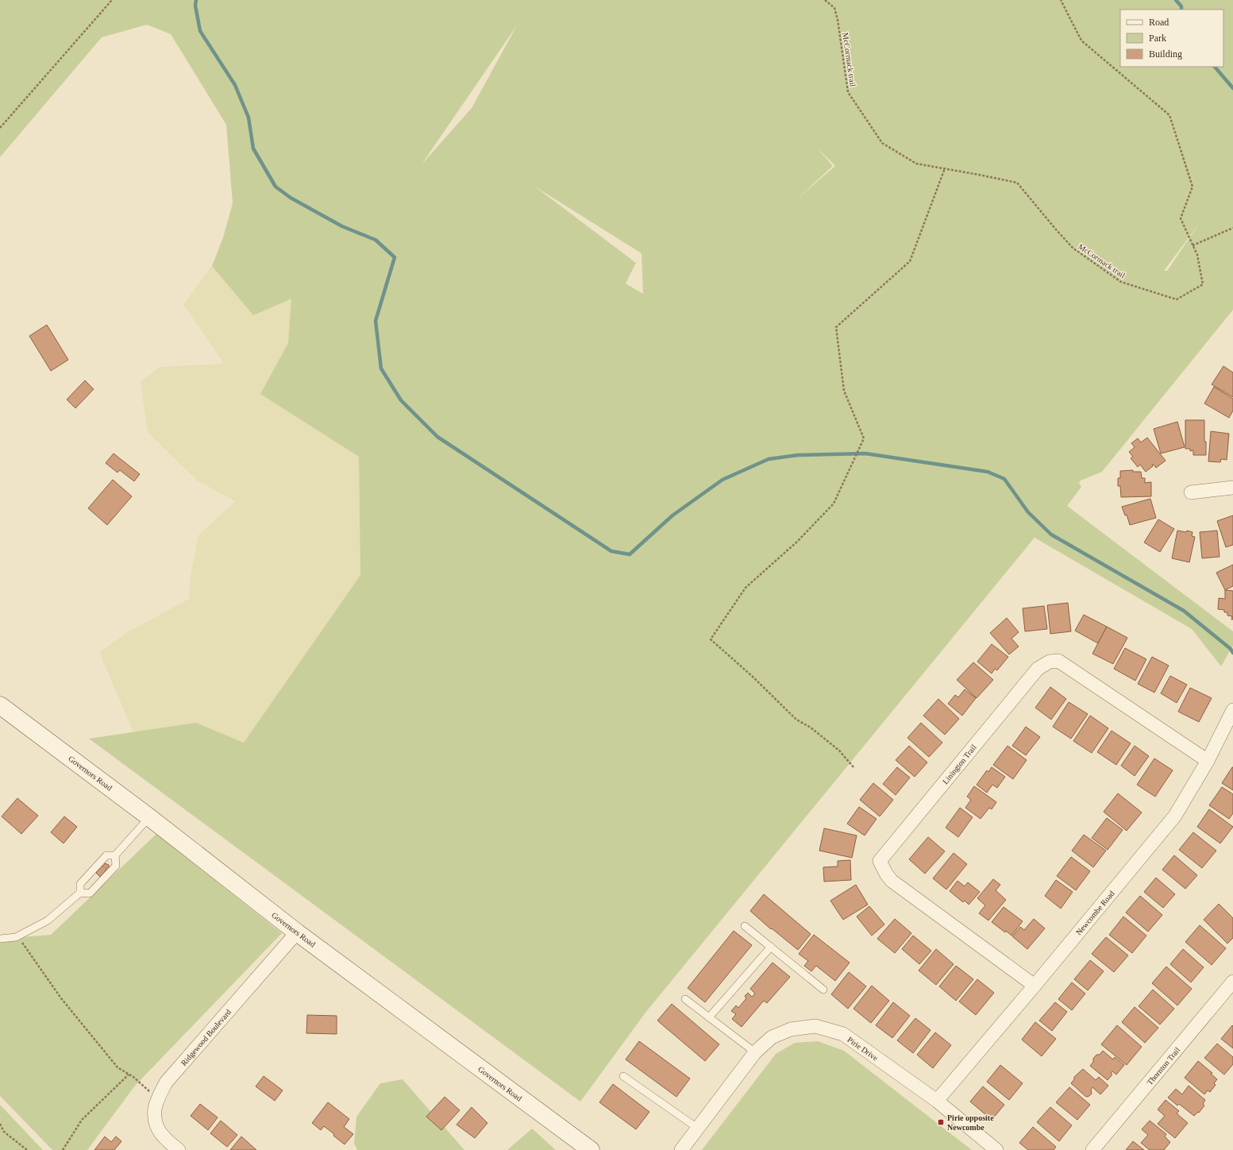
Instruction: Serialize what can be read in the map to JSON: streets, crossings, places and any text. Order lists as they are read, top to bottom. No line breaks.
{"streets":{"main road":["Governors Road"],"street":["Linington Trail","Newcombe Road","Ridgewood Boulevard","Pirie Drive","Thornton Trail"],"path":["McCormack trail"]},"crossings":[["Linington Trail","Newcombe Road"],["Governors Road","Ridgewood Boulevard"],["Newcombe Road","Pirie Drive"]],"places":{"transit":["Pirie opposite Newcombe"]},"legend":["Road","Park","Building"]}
